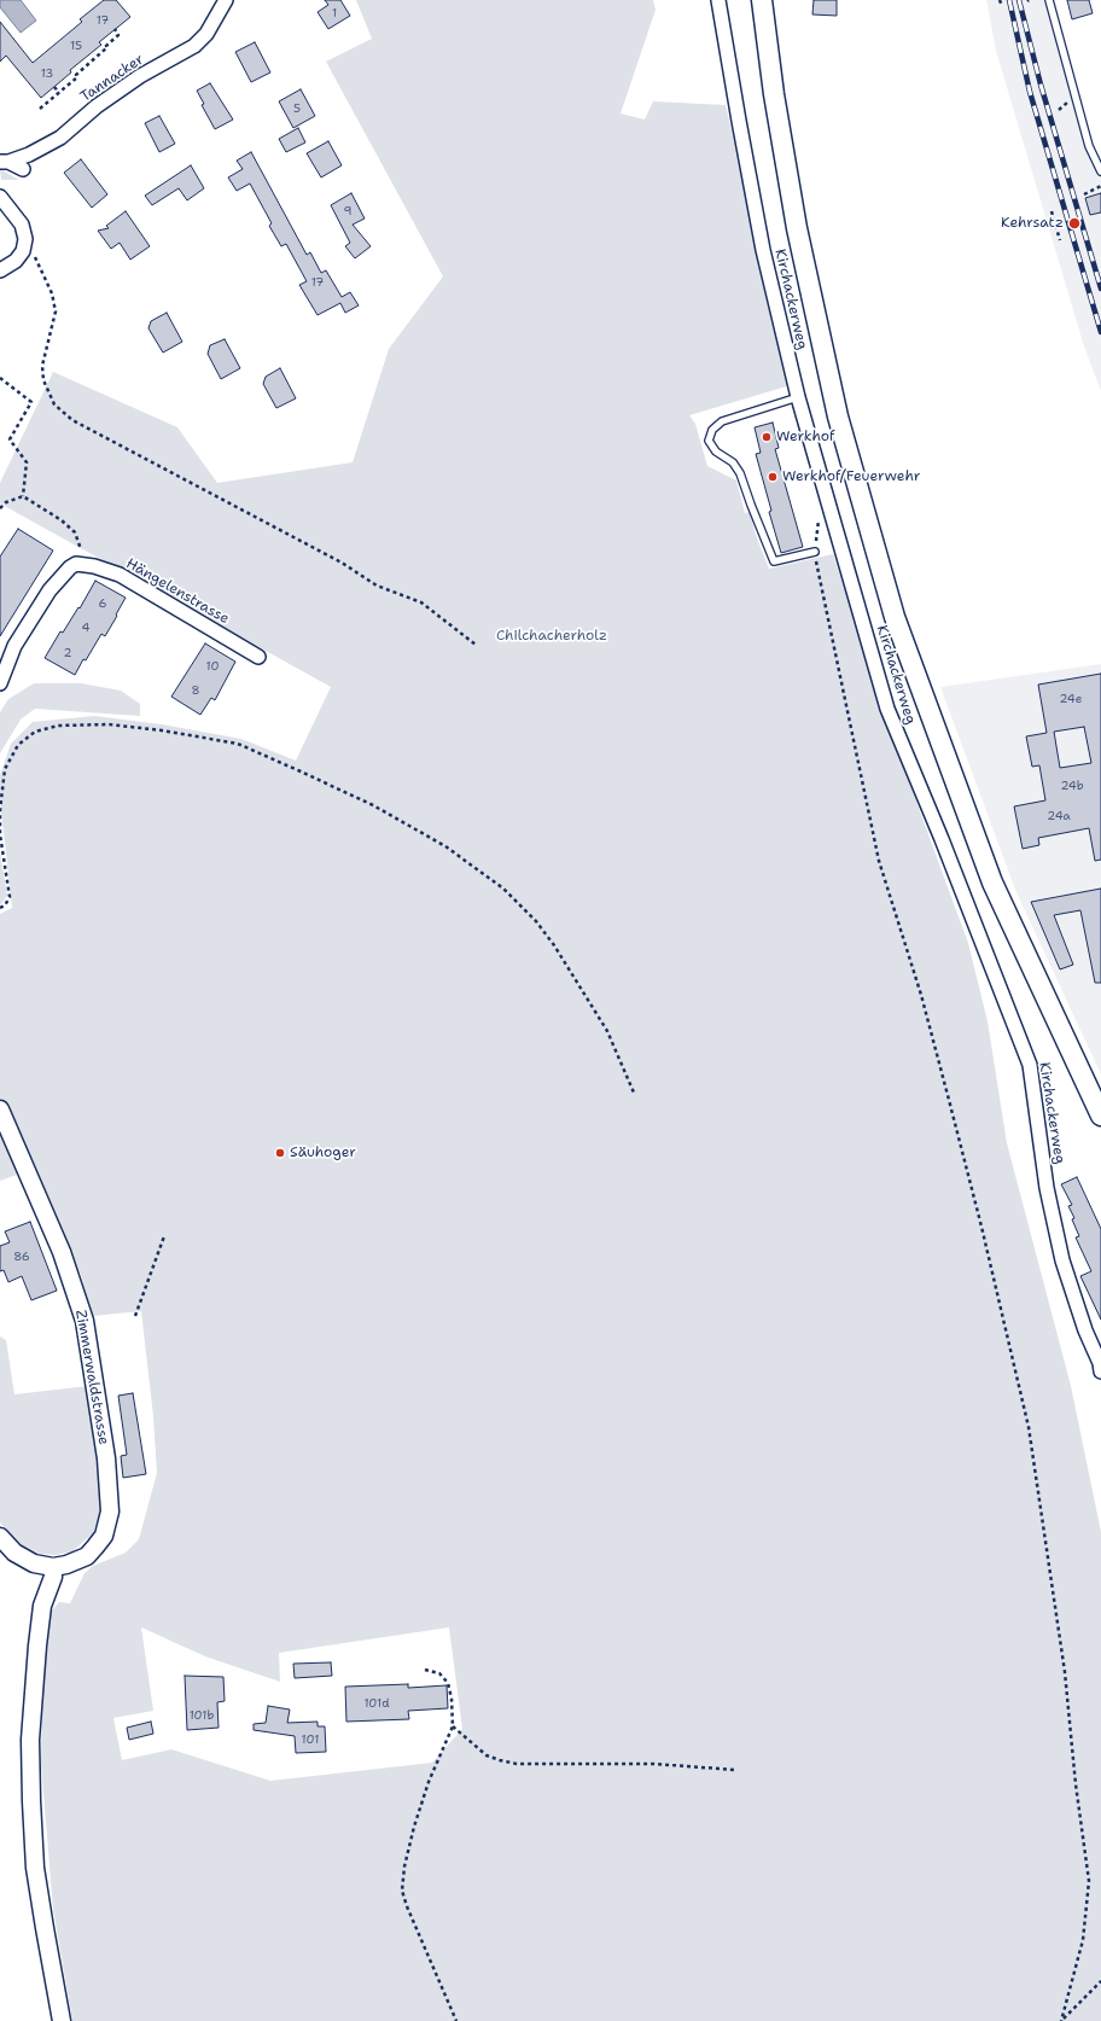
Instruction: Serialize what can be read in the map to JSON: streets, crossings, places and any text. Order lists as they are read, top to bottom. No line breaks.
{"streets":{"street":["Tannacker","Kirchackerweg","Hängelenstrasse","Zimmerwaldstrasse"]},"parks":["Chilchacherholz"],"places":["Kehrsatz","Werkhof","Werkhof/Feuerwehr","Säuhoger"],"house_numbers":["1","17","15","13","5","9","17","6","4","2","10","8","24e","24b","24a","86","101d","101b","101"]}
